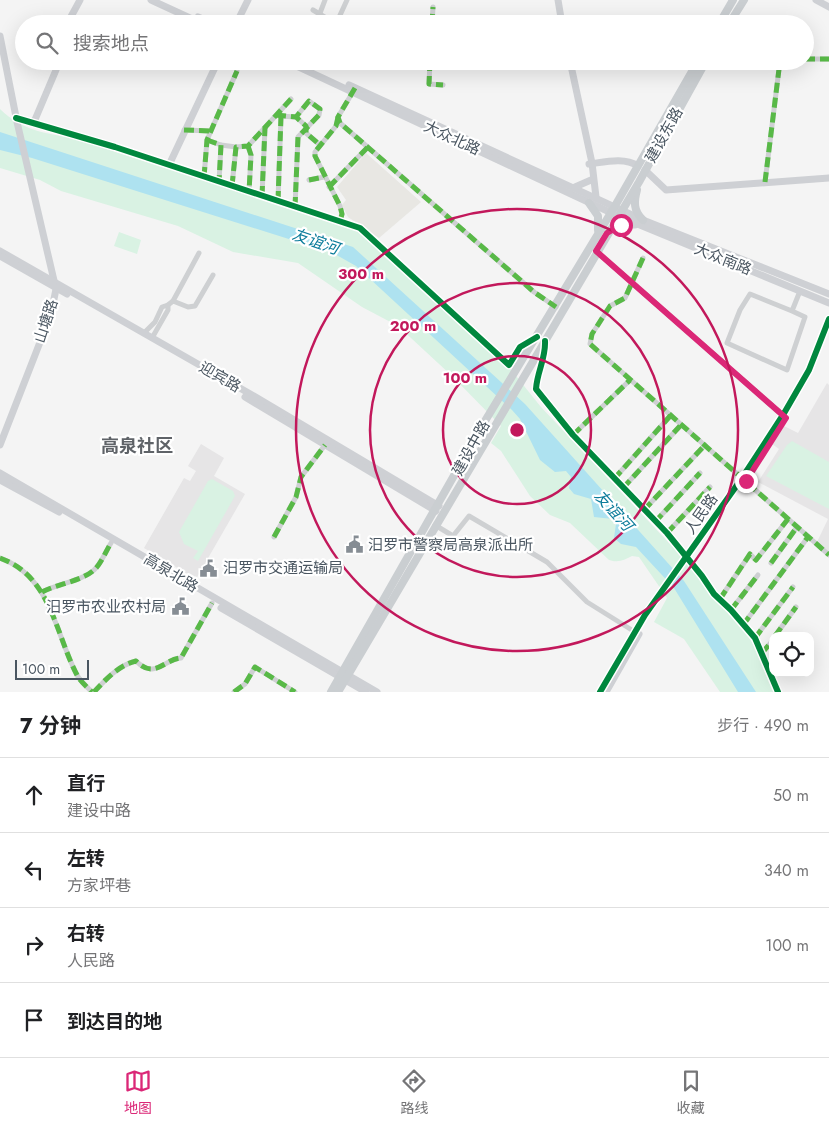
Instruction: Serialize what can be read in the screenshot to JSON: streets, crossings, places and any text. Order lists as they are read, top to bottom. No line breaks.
{"streets":{"main road":["建设东路","大众北路","大众南路","山塘路","迎宾路","建设中路","人民路","高泉北路"]},"crossings":[["建设东路","大众北路"],["建设东路","大众南路"],["建设东路","建设中路"],["大众北路","大众南路"],["大众北路","建设中路"],["大众南路","建设中路"],["山塘路","迎宾路"],["迎宾路","建设中路"],["建设中路","高泉北路"]],"districts":["高泉社区"],"water":["友谊河"],"places":{"public building":["汨罗市警察局高泉派出所","汨罗市交通运输局","汨罗市农业农村局"]},"scale_bar":"100 m","page":{"search":"搜索地点","scale":"100 m","heading":["7 分钟","步行 · 490 m"],"list":[["直行","建设中路","50 m"],["左转","方家坪巷","340 m"],["右转","人民路","100 m"],"到达目的地"],"nav":["地图","路线","收藏"]},"rings":["300 m","200 m","100 m"]}
